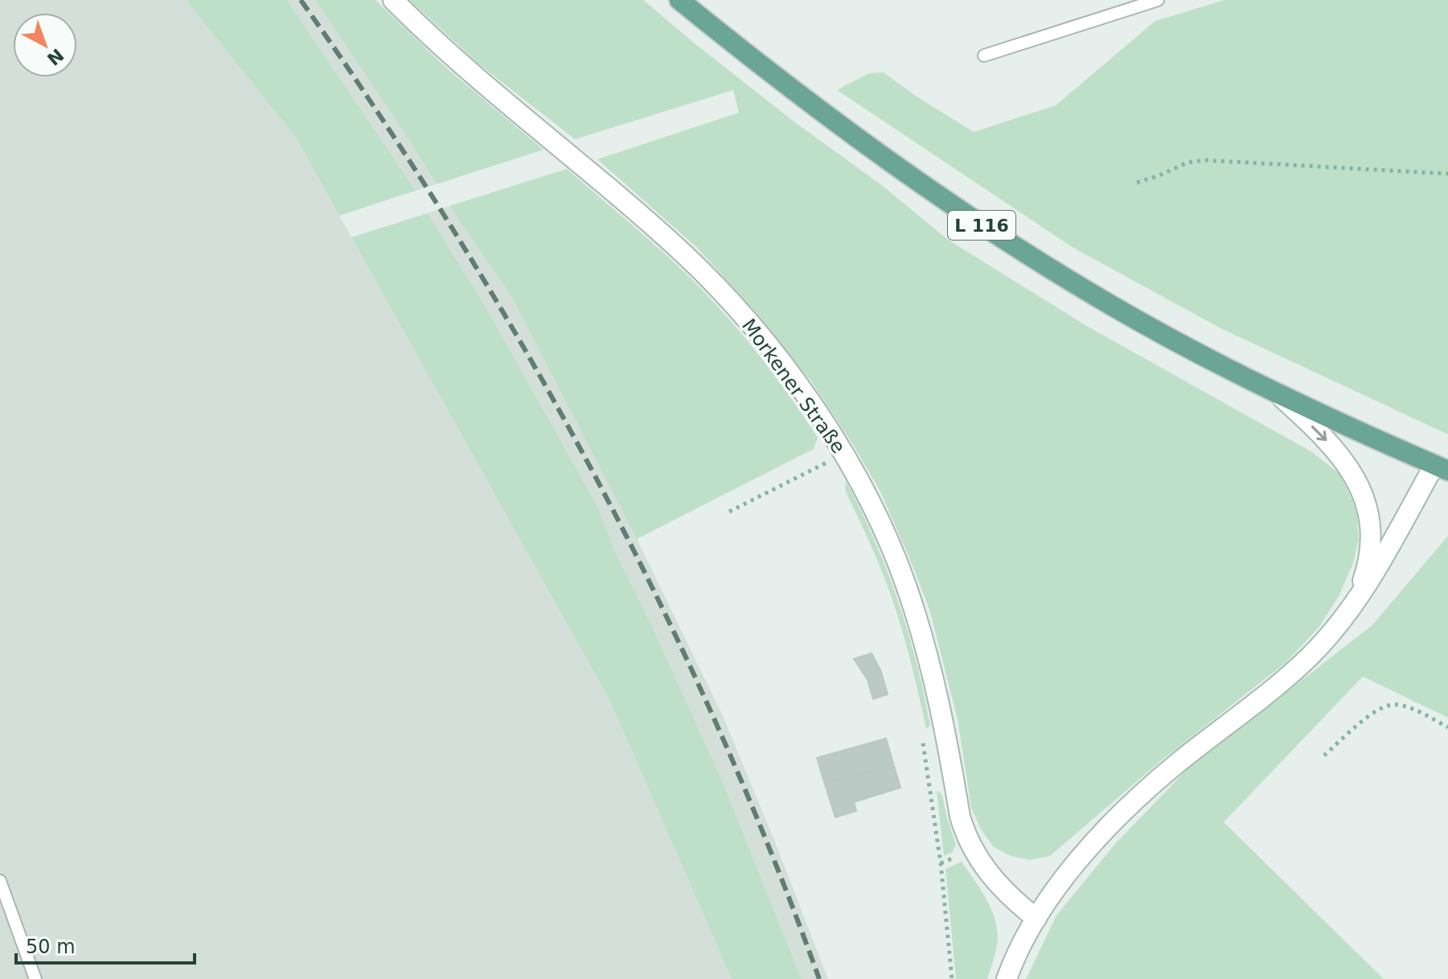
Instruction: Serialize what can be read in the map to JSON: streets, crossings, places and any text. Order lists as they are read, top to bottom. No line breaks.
{"streets":{"main road":["L 116"],"street":["Morkener Straße"]},"scale_bar":"50 m","north":"bottom right"}
